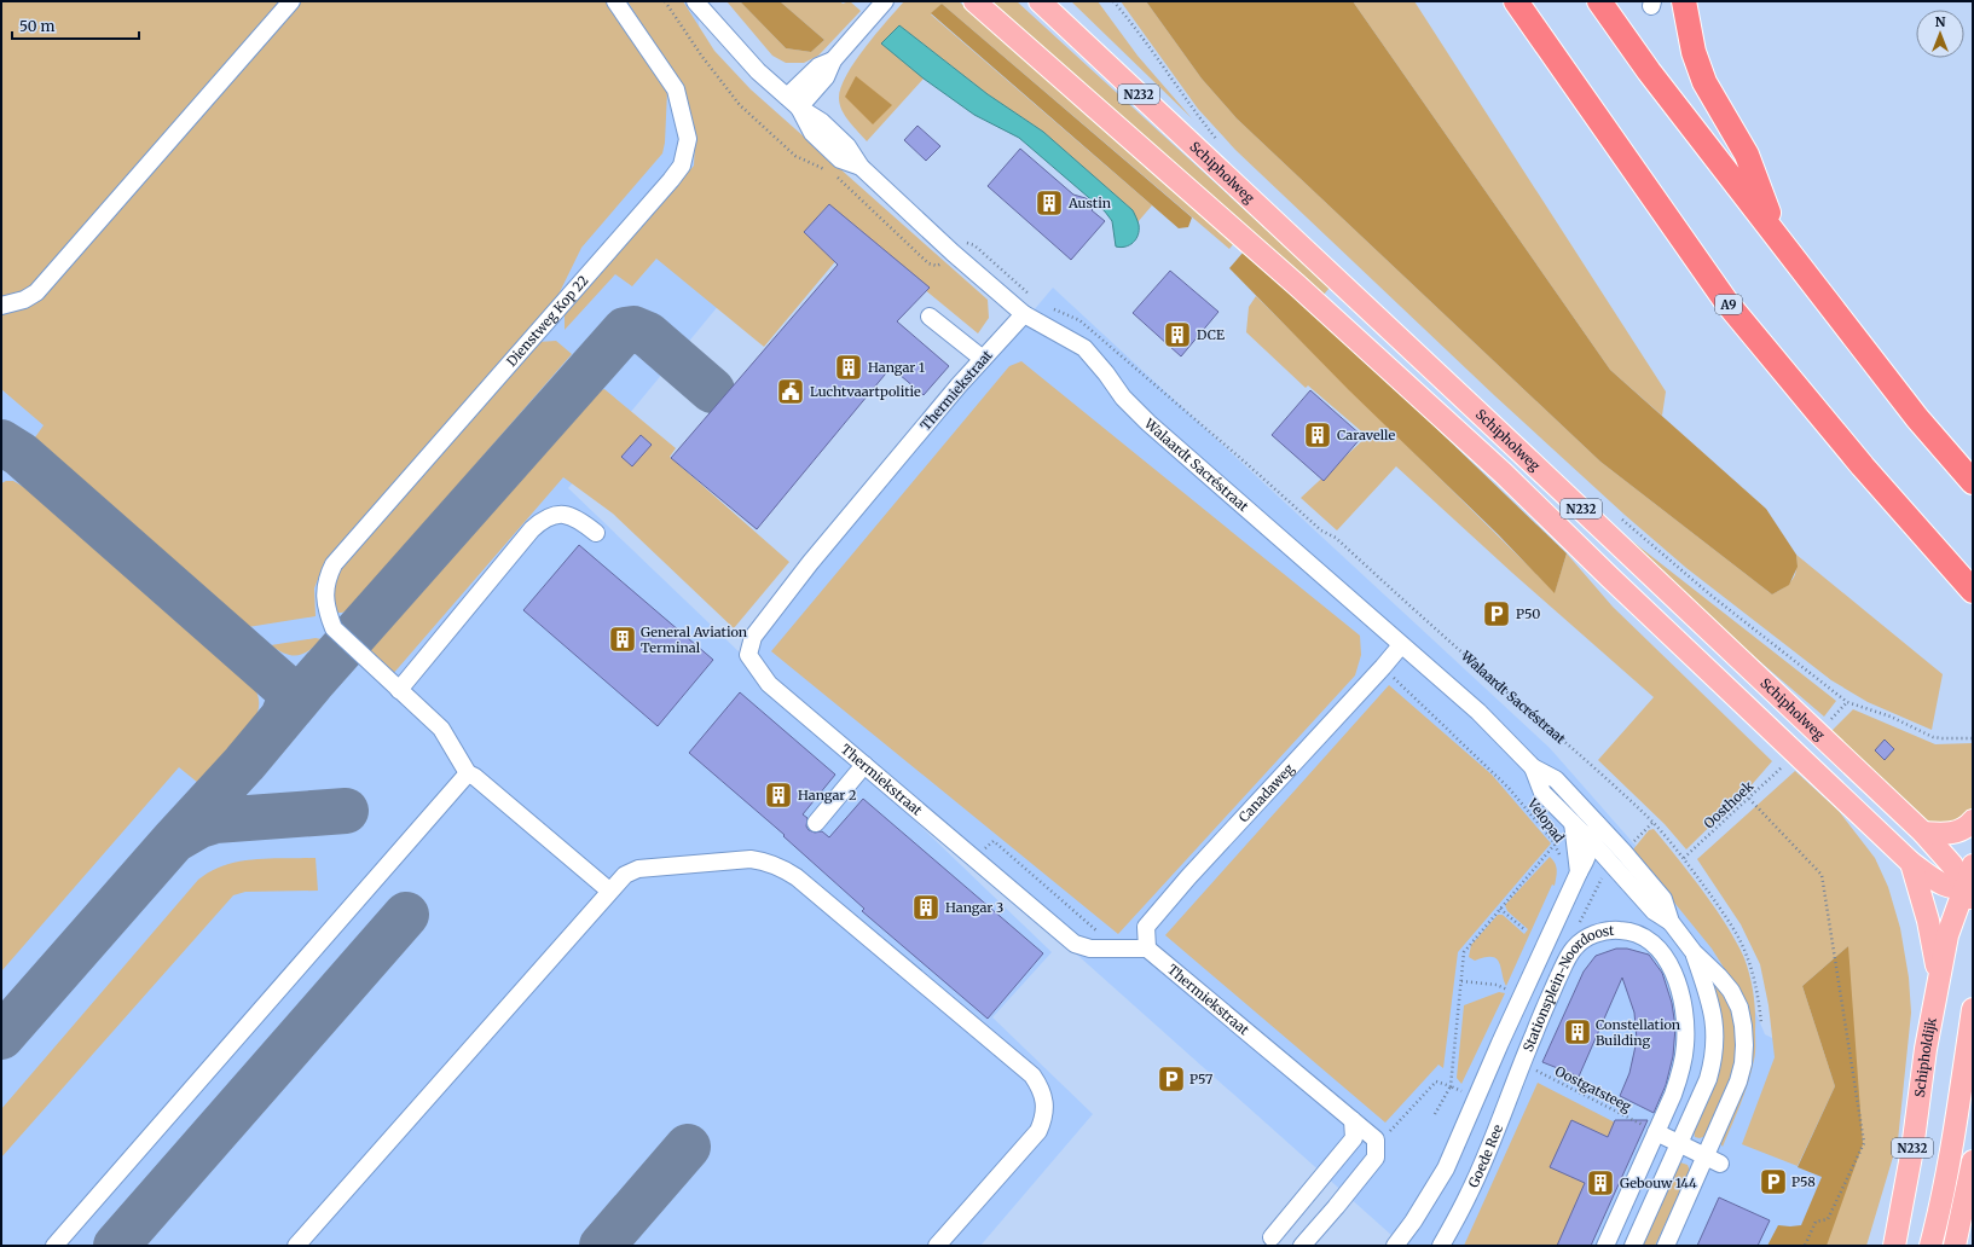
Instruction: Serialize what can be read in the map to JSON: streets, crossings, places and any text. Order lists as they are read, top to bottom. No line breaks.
{"streets":{"highway":["A9"],"main road":["N232","Schipholweg","Schipholdijk"],"street":["Dienstweg Kop 22","Thermiekstraat","Walaardt Sacréstraat","Canadaweg","Stationsplein-Noordoost","Goede Ree"],"path":["Oosthoek","Velopad","Oostgatsteeg"]},"crossings":[["N232","Schipholweg"],["N232","Schipholdijk"],["Schipholweg","Schipholdijk"],["Thermiekstraat","Walaardt Sacréstraat"],["Thermiekstraat","Canadaweg"],["Walaardt Sacréstraat","Canadaweg"],["Walaardt Sacréstraat","Oosthoek"],["Canadaweg","Velopad"],["Stationsplein-Noordoost","Oostgatsteeg"],["Stationsplein-Noordoost","Goede Ree"],["Oostgatsteeg","Goede Ree"]],"places":{"building":["Austin","DCE","Hangar 1","Caravelle","General Aviation Terminal","Hangar 2","Hangar 3","Constellation Building","Gebouw 144"],"public building":["Luchtvaartpolitie"],"parking":["P50","P57","P58"]},"scale_bar":"50 m","north":"top"}
